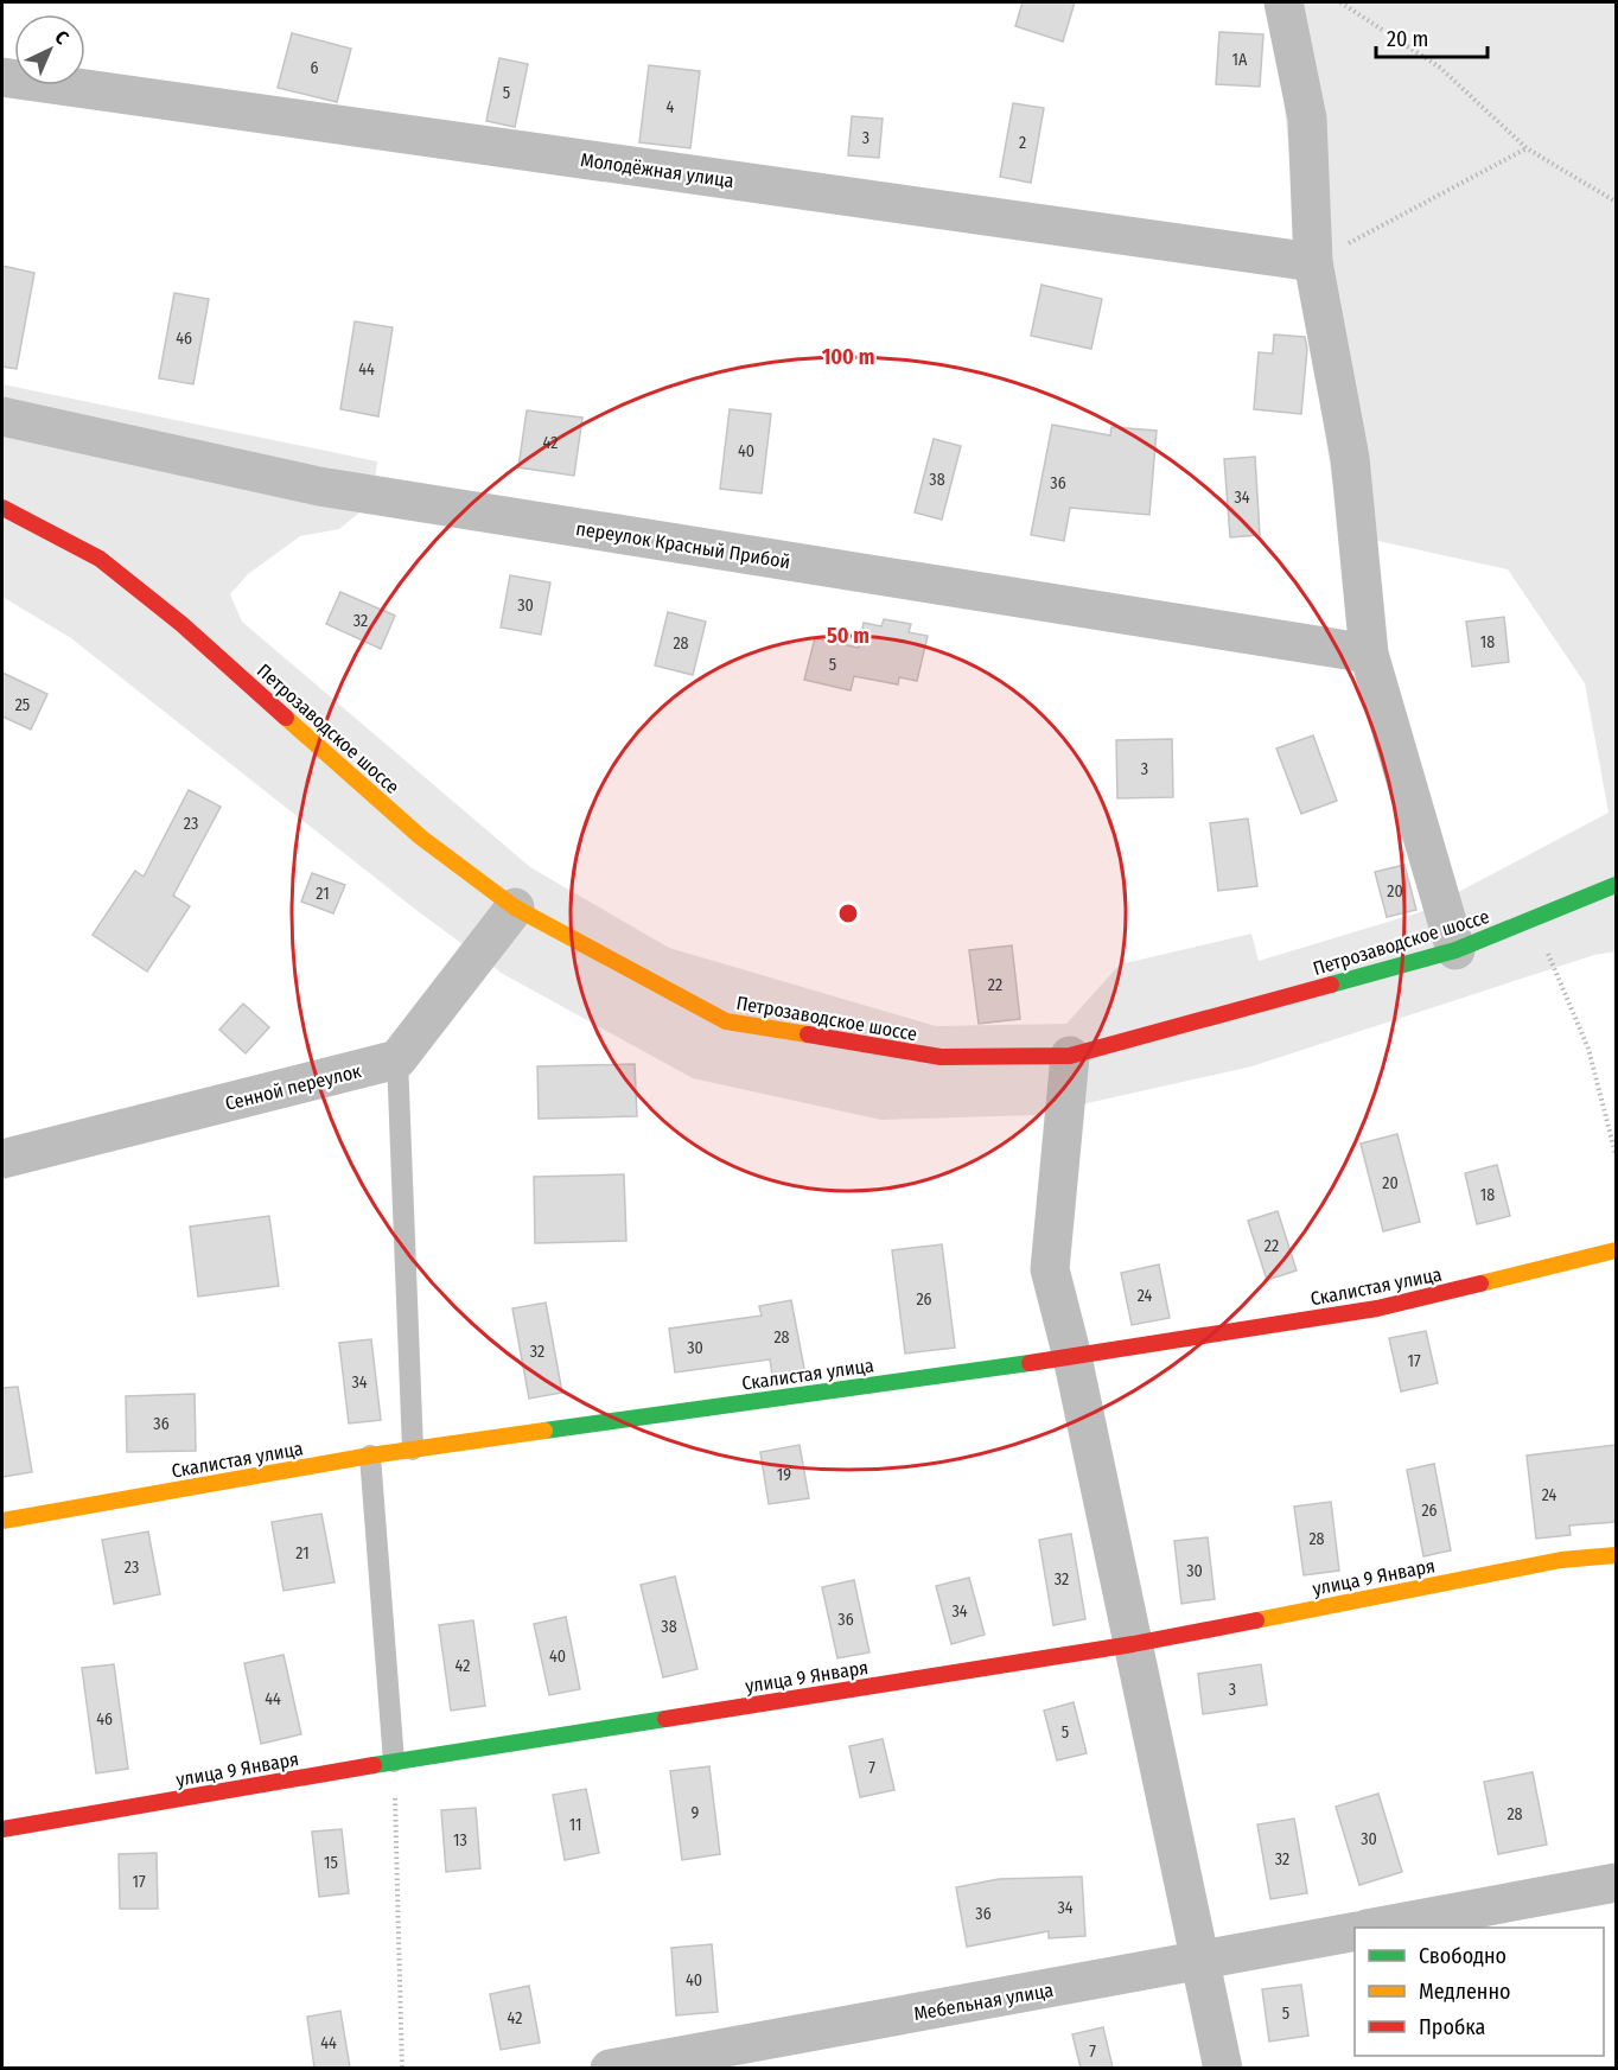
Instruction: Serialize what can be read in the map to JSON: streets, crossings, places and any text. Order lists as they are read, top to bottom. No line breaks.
{"streets":{"street":["Молодёжная улица","переулок Красный Прибой","Петрозаводское шоссе","Сенной переулок","Скалистая улица","улица 9 Января","Мебельная улица"]},"house_numbers":["1А","6","5","4","3","2","46","44","42","40","38","36","34","30","32","18","28","5","25","3","23","20","21","22","20","18","22","24","26","28","30","32","17","34","36","19","24","26","28","21","23","30","32","34","36","38","40","42","3","44","46","5","7","9","28","11","30","13","32","15","17","34","36","40","5","42","44","7"],"legend":["Свободно","Медленно","Пробка"],"scale_bar":"20 m","north":"top right","rings":["100 m","50 m"]}
